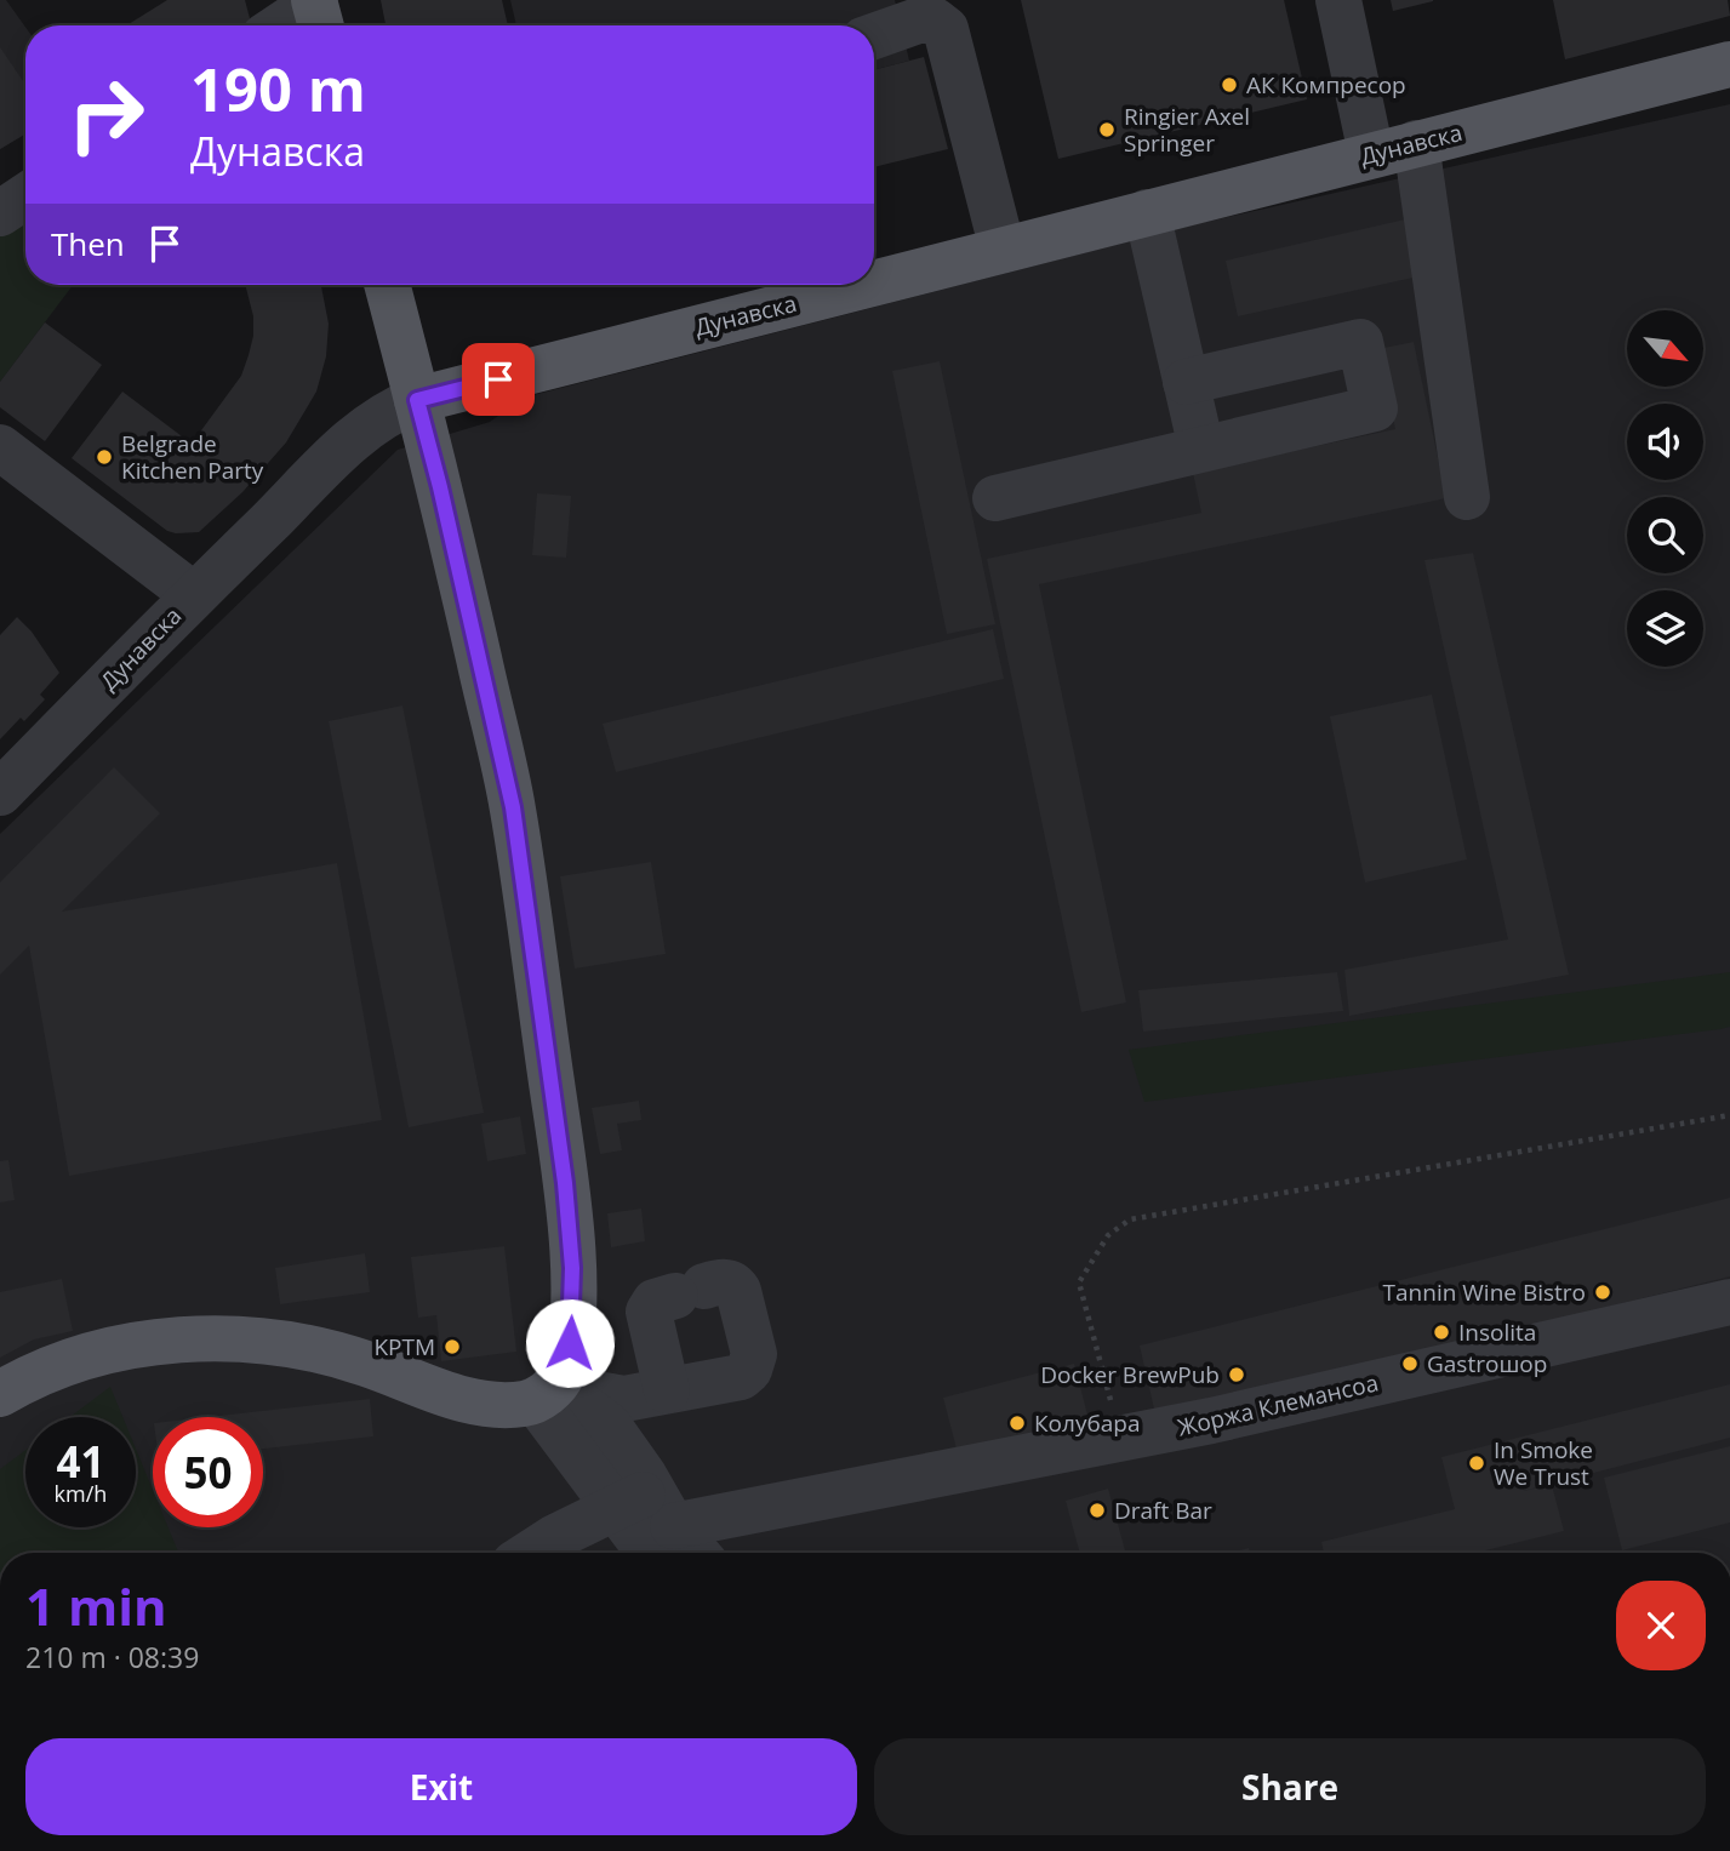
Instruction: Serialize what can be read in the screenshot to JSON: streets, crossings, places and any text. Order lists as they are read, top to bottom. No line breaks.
{"streets":{"main road":["Дунавска"],"street":["Жоржа Клемансоа"]},"places":["АК Компресор","Ringier Axel Springer","Belgrade Kitchen Party","Tannin Wine Bistro","Insolita","KPTM","Gastroшор","Docker BrewPub","Колубара","In Smoke We Trust","Draft Bar"],"north":"bottom right","page":{"turn":["190 m","Дунавска"],"then":"Then","speed":"41 km/h","limit":"50","heading":["1 min","210 m · 08:39"],"buttons":["Exit","Share"]}}
